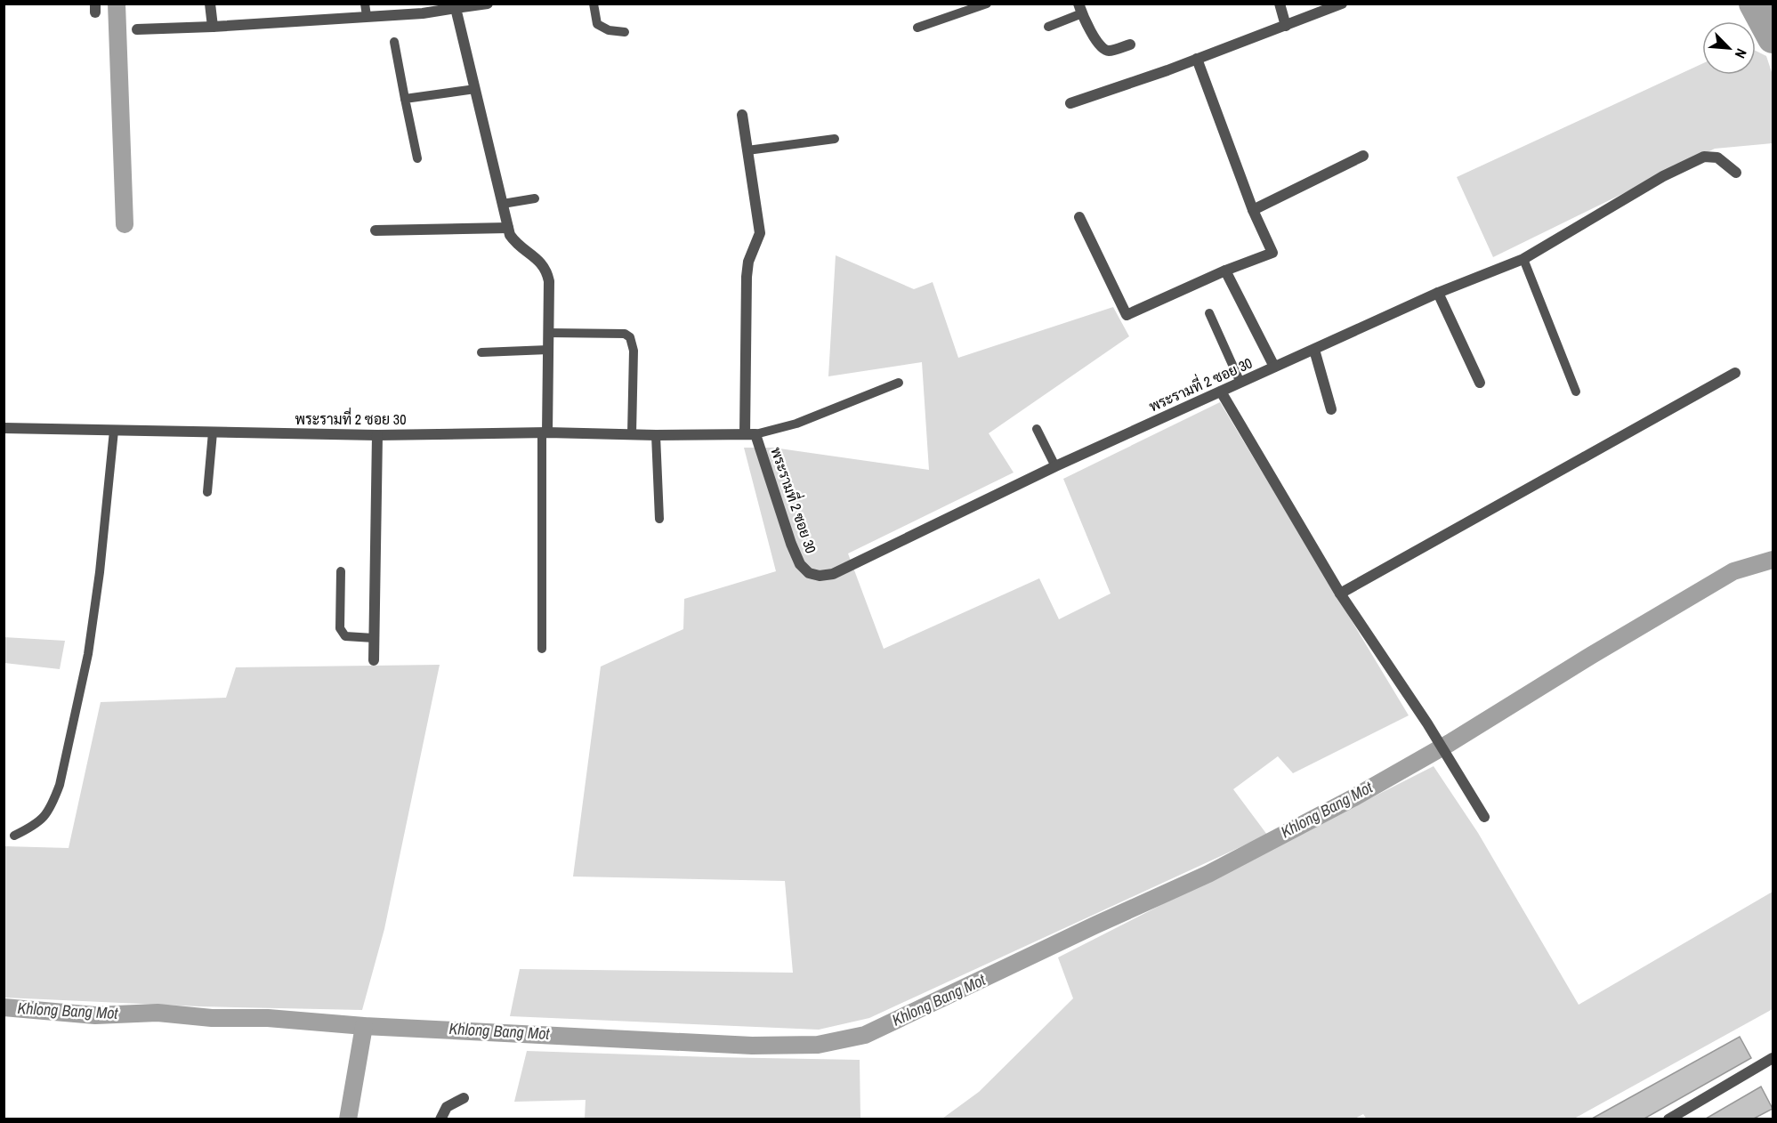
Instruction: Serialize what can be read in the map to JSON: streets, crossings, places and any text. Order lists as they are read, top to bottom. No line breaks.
{"streets":{"street":["พระรามที่ 2 ซอย 30"]},"water":["Khlong Bang Mot"],"north":"bottom right"}
